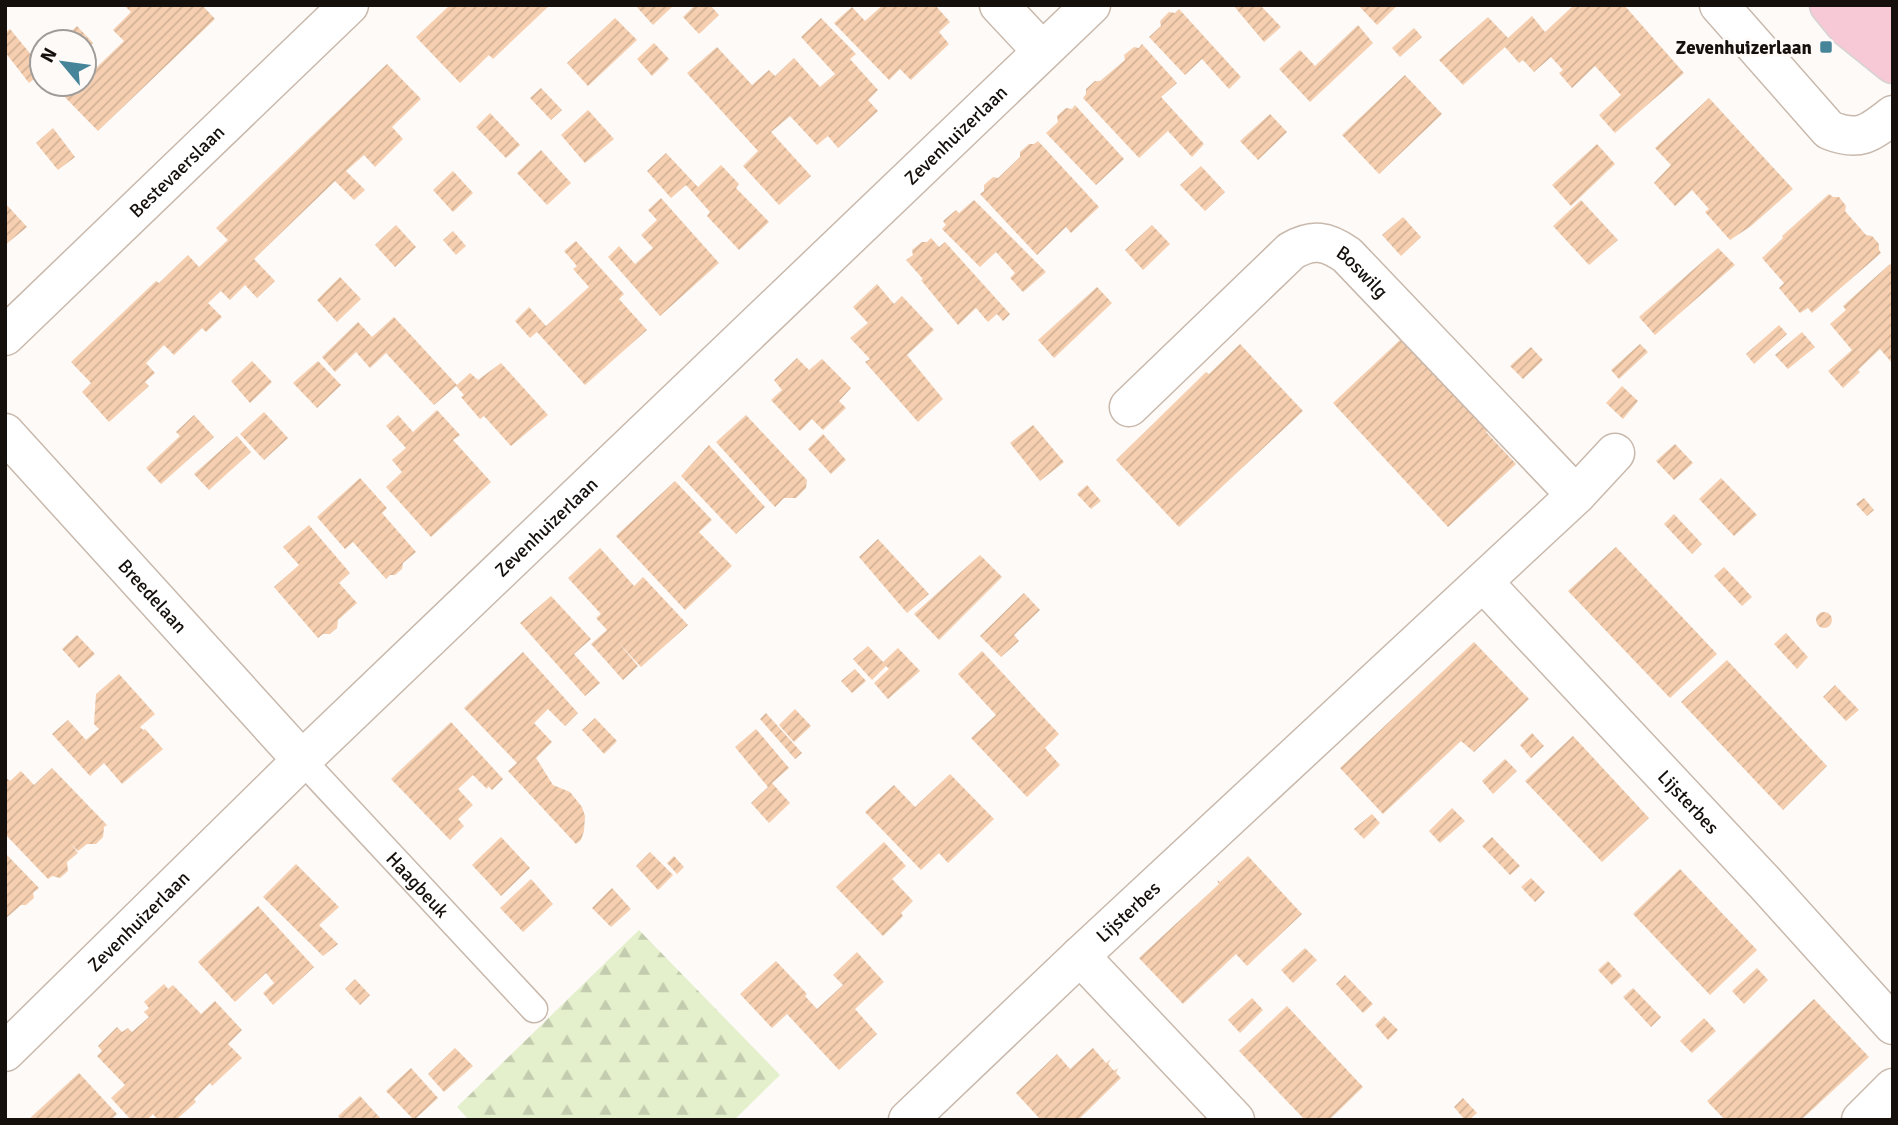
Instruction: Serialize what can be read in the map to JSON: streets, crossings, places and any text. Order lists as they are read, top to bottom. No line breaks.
{"streets":{"street":["Zevenhuizerlaan","Bestevaerslaan","Boswilg","Breedelaan","Lijsterbes"],"lane":["Haagbeuk"]},"crossings":[["Zevenhuizerlaan","Breedelaan"],["Zevenhuizerlaan","Haagbeuk"],["Boswilg","Lijsterbes"],["Breedelaan","Haagbeuk"]],"places":{"transit":["Zevenhuizerlaan"]},"north":"top left"}
